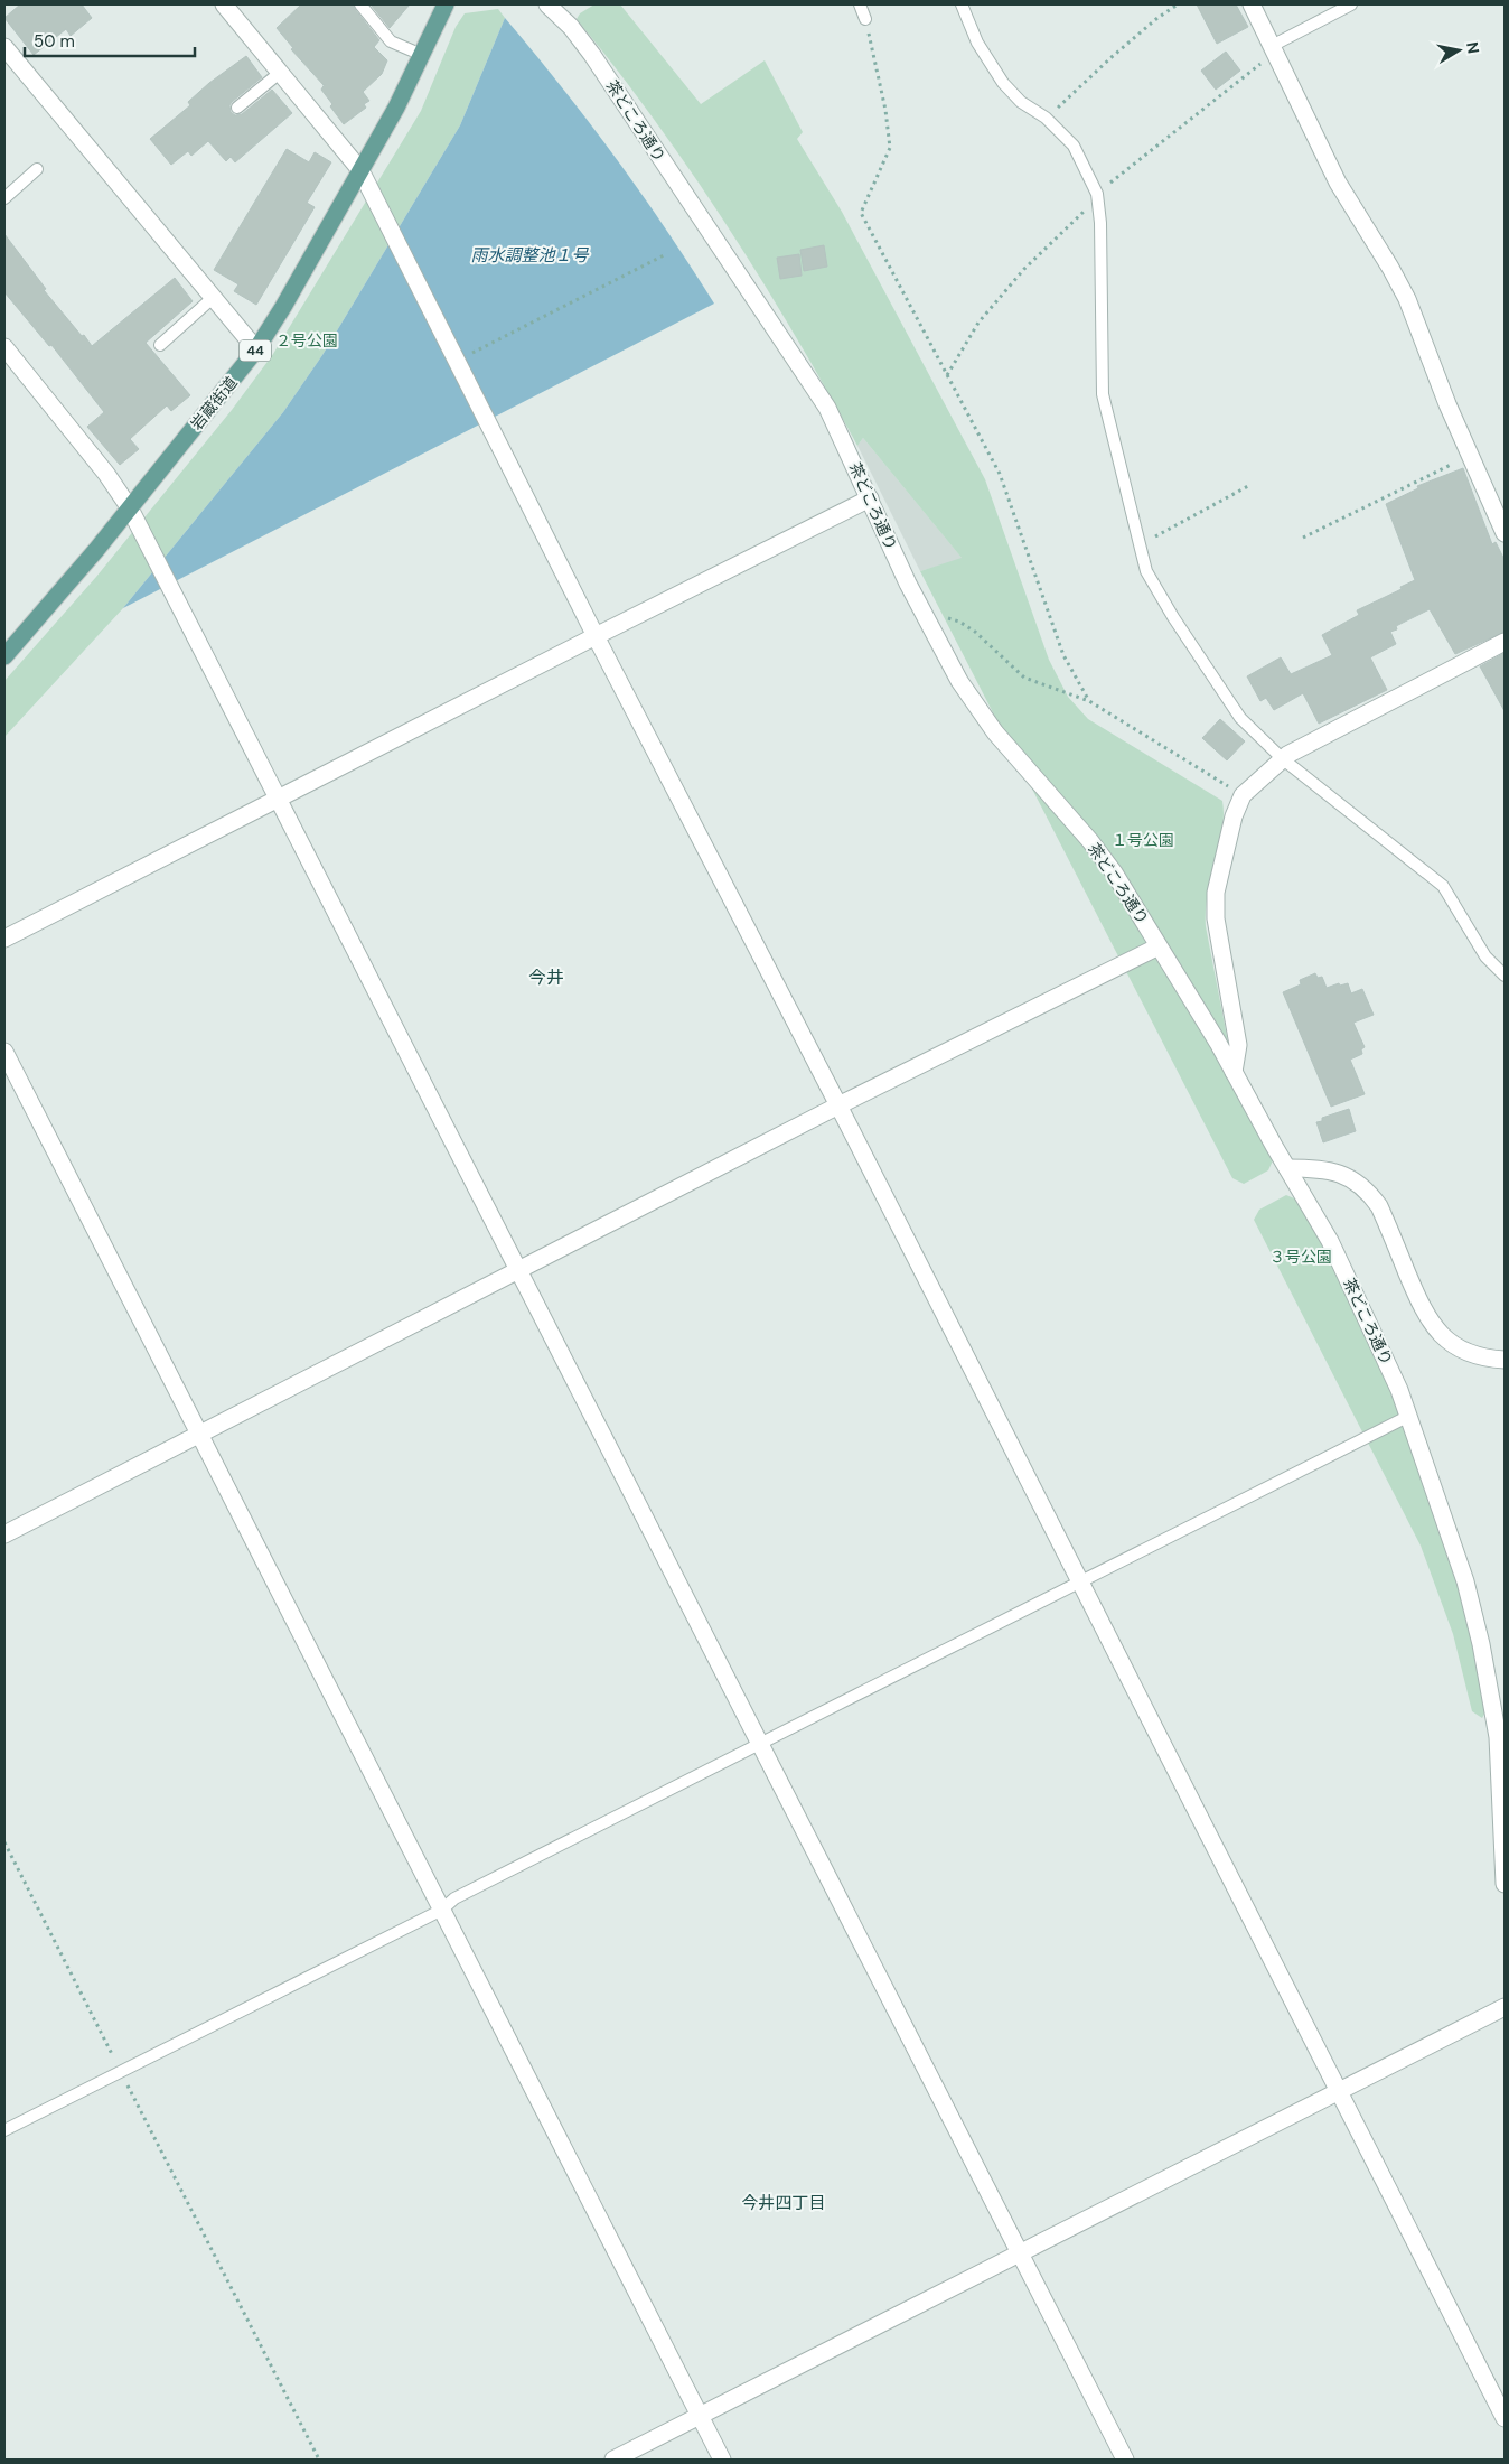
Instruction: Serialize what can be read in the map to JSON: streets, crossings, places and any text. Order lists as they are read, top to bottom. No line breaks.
{"streets":{"main road":["44","岩蔵街道"],"street":["茶どころ通り"]},"districts":["今井","今井四丁目"],"water":["雨水調整池１号"],"parks":["２号公園","１号公園","３号公園"],"scale_bar":"50 m","north":"right"}
